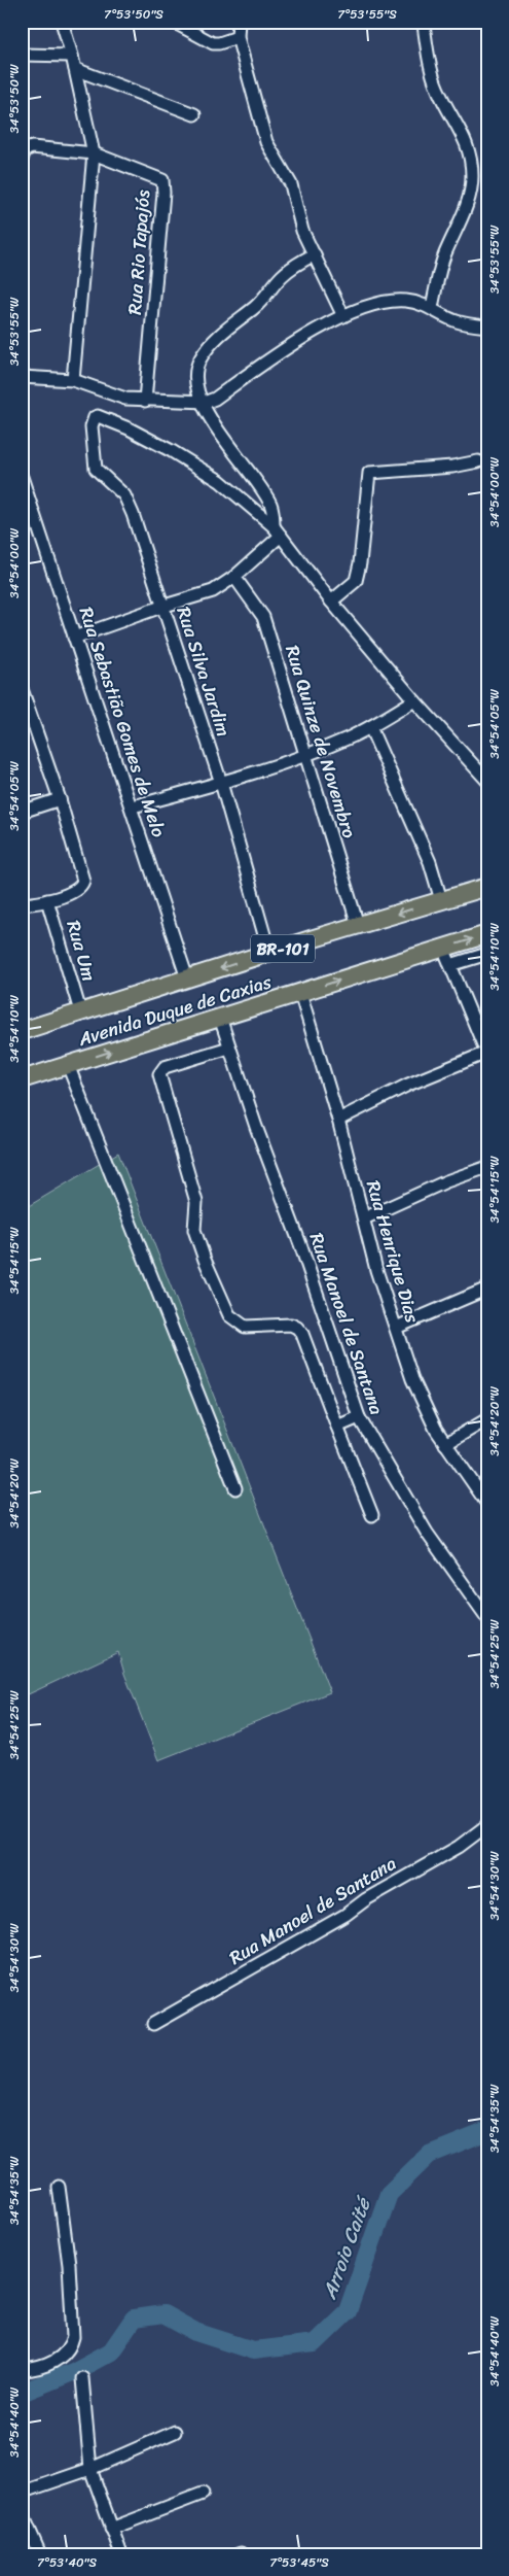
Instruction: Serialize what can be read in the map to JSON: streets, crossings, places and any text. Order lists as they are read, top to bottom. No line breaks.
{"streets":{"highway":["BR-101","Avenida Duque de Caxias"],"street":["Rua Rio Tapajós","Rua Silva Jardim","Rua Sebastião Gomes de Melo","Rua Quinze de Novembro","Rua Um","Rua Henrique Dias","Rua Manoel de Santana"]},"crossings":[["Rua Silva Jardim","Avenida Duque de Caxias"],["Rua Sebastião Gomes de Melo","Avenida Duque de Caxias"],["Rua Quinze de Novembro","Avenida Duque de Caxias"],["Rua Um","Avenida Duque de Caxias"],["Avenida Duque de Caxias","Rua Henrique Dias"],["Avenida Duque de Caxias","Rua Manoel de Santana"]],"water":["Arroio Caité"],"coordinates":["7°53'50\"S","7°53'55\"S","34°53'50\"W","34°53'55\"W","34°54'00\"W","34°54'05\"W","34°54'10\"W","34°54'15\"W","34°54'20\"W","34°54'25\"W","34°54'30\"W","34°54'35\"W","34°54'40\"W","7°53'40\"S","7°53'45\"S"]}
